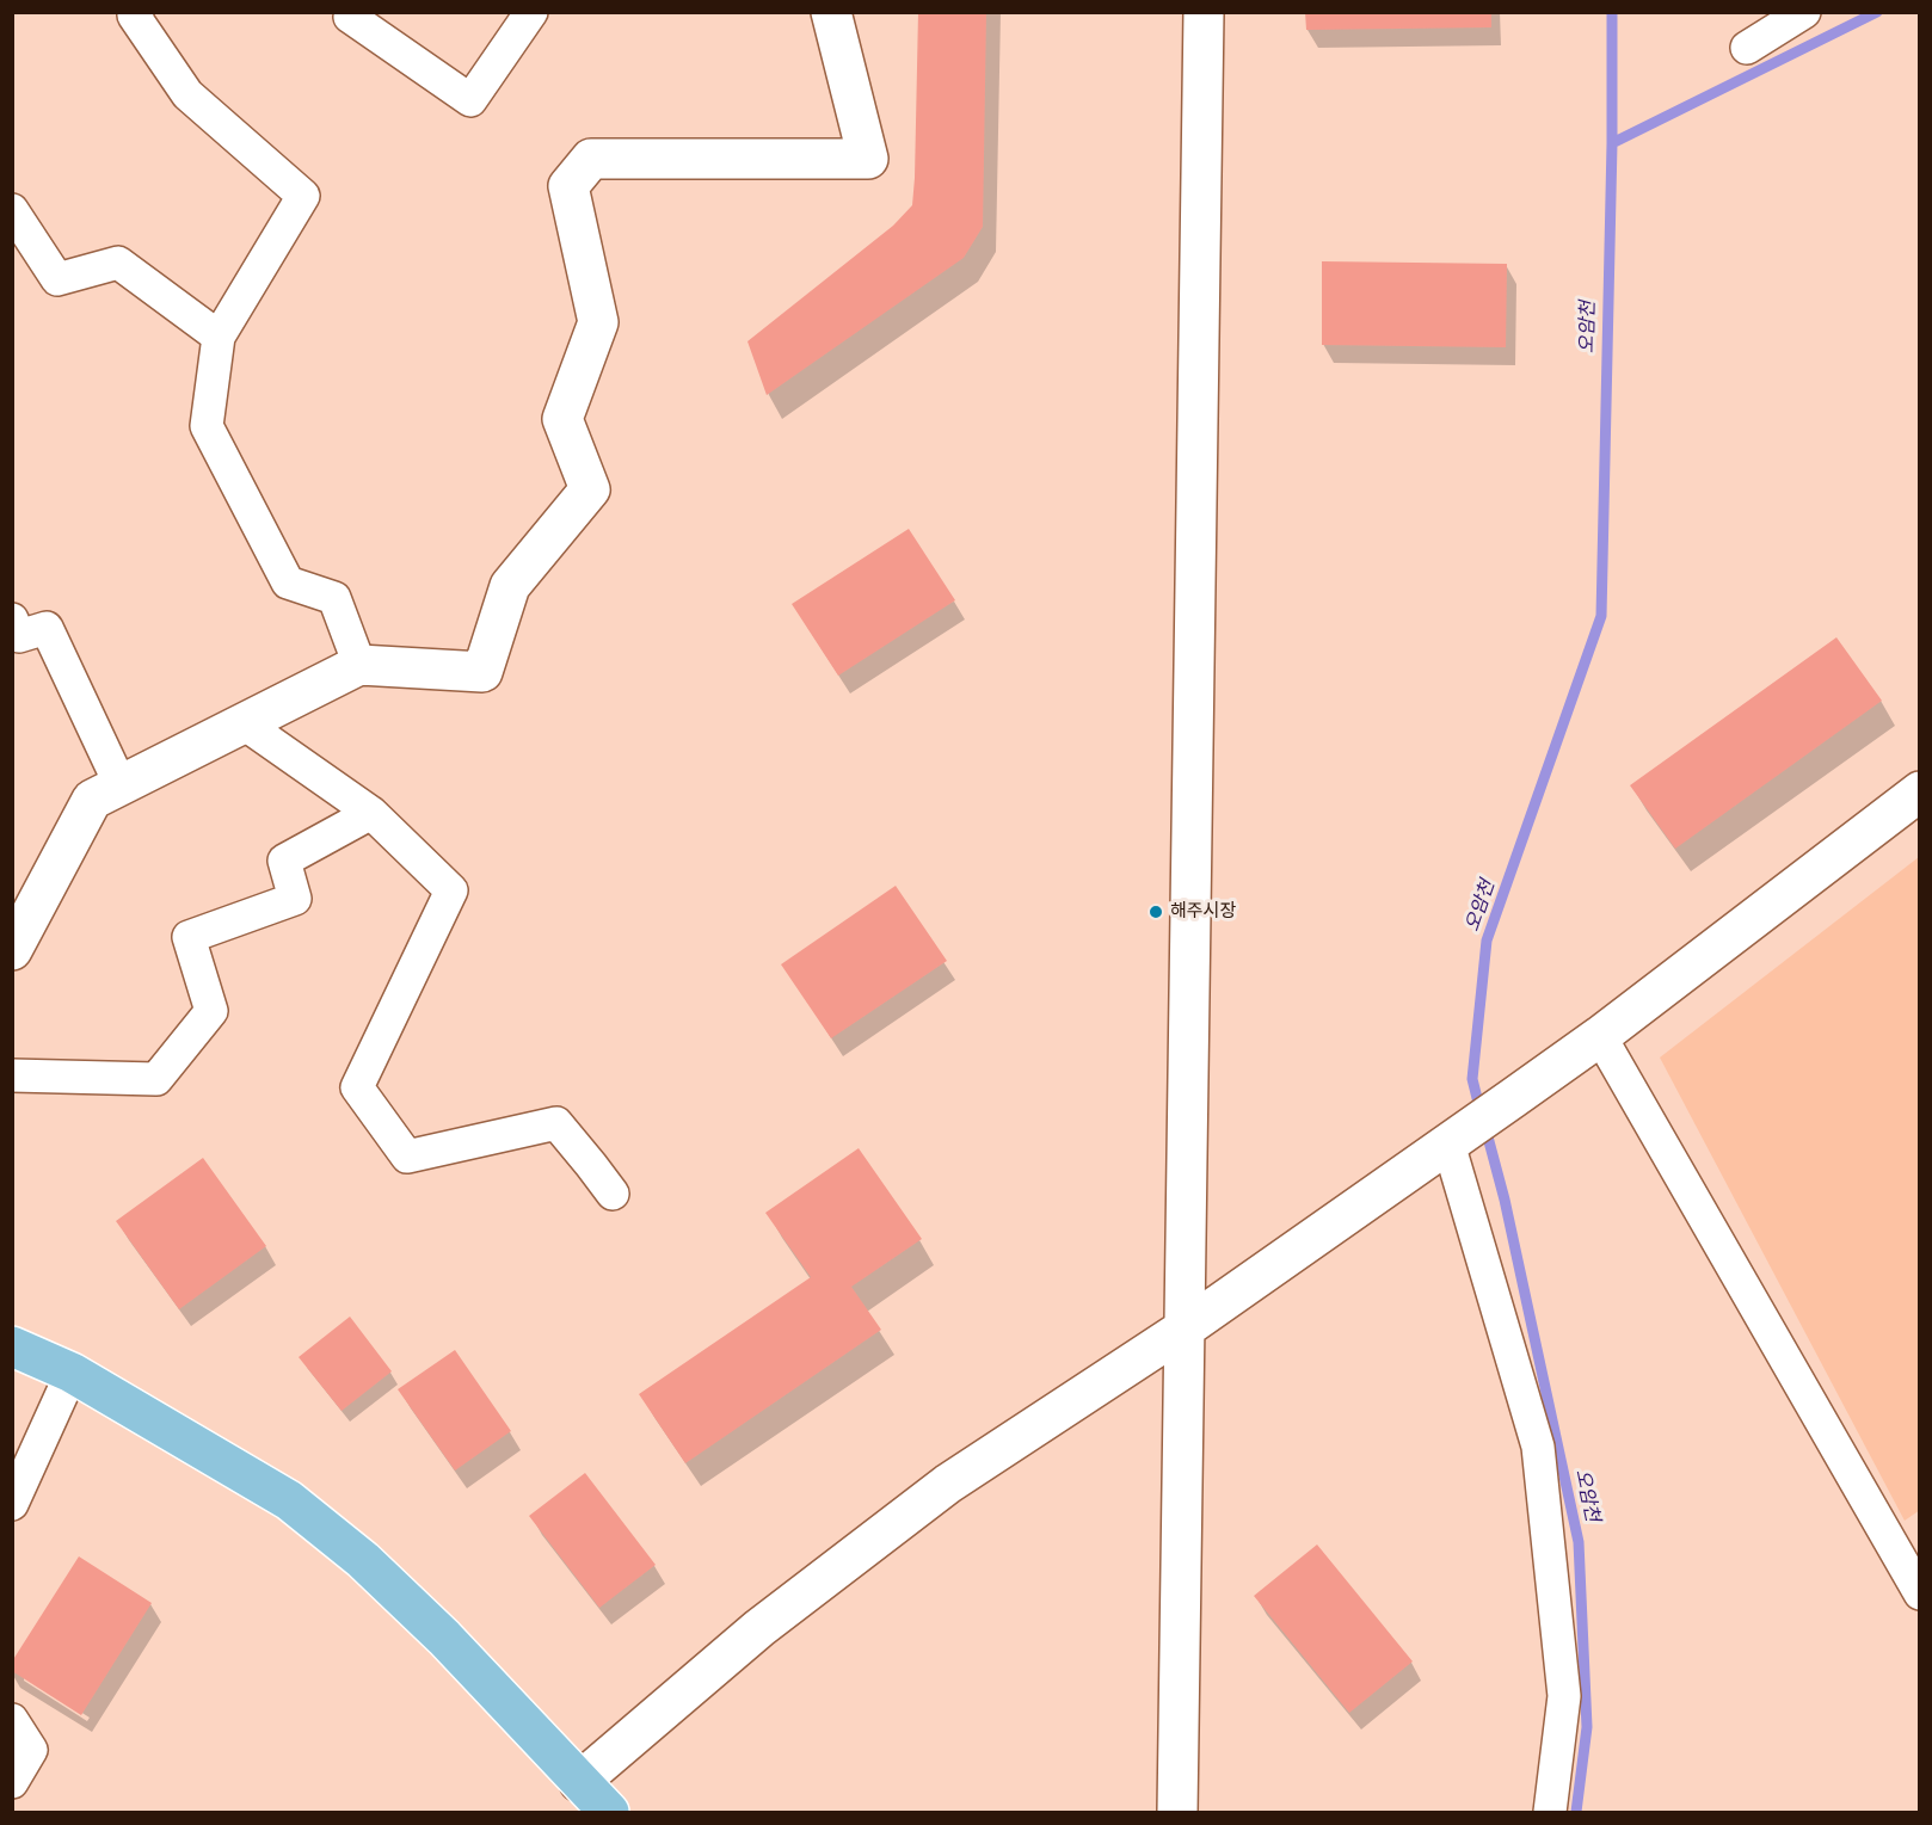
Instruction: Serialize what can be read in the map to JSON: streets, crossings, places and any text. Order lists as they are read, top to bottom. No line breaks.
{"water":["오암천"],"places":["해주시장"]}
